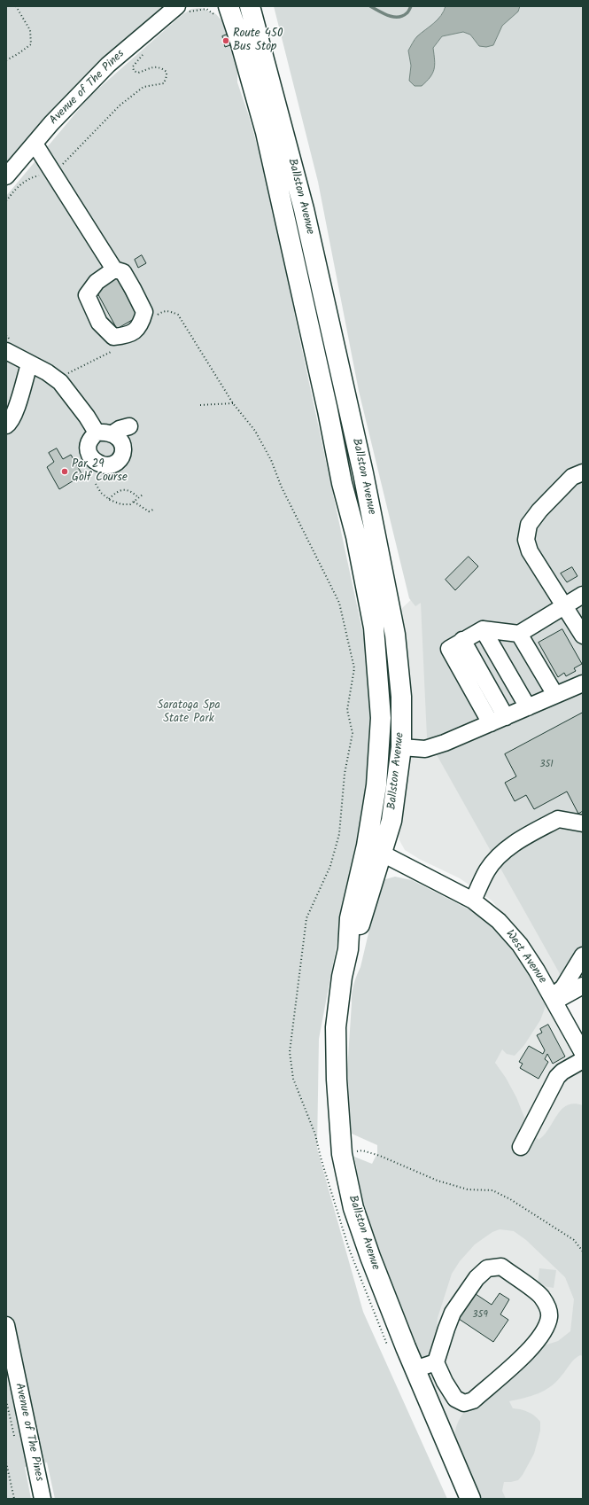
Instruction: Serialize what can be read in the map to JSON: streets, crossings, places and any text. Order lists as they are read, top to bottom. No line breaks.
{"streets":{"highway":["Ballston Avenue"],"street":["Avenue of The Pines","West Avenue"]},"crossings":[["Ballston Avenue","West Avenue"]],"parks":["Saratoga Spa State Park"],"places":["Route 450 Bus Stop","Par 29 Golf Course"],"house_numbers":["351","359"]}
